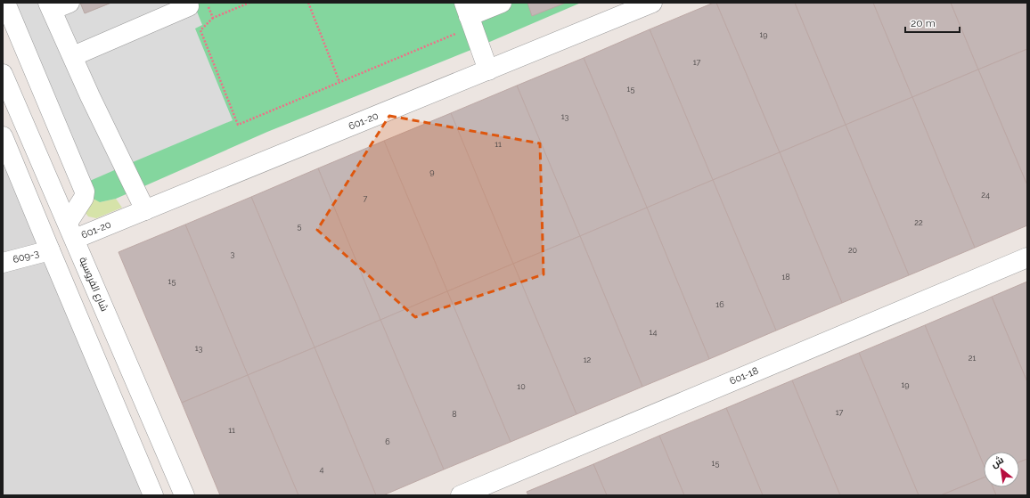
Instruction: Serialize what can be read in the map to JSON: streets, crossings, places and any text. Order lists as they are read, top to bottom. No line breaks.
{"streets":{"street":["601-20","609-3","شارع الفروسية","601-18"]},"crossings":[["601-20","شارع الفروسية"]],"house_numbers":["19","17","15","13","11","9","24","7","22","5","20","3","18","15","16","14","13","21","12","19","10","17","8","11","6","15","4"],"scale_bar":"20 m","north":"top left"}
